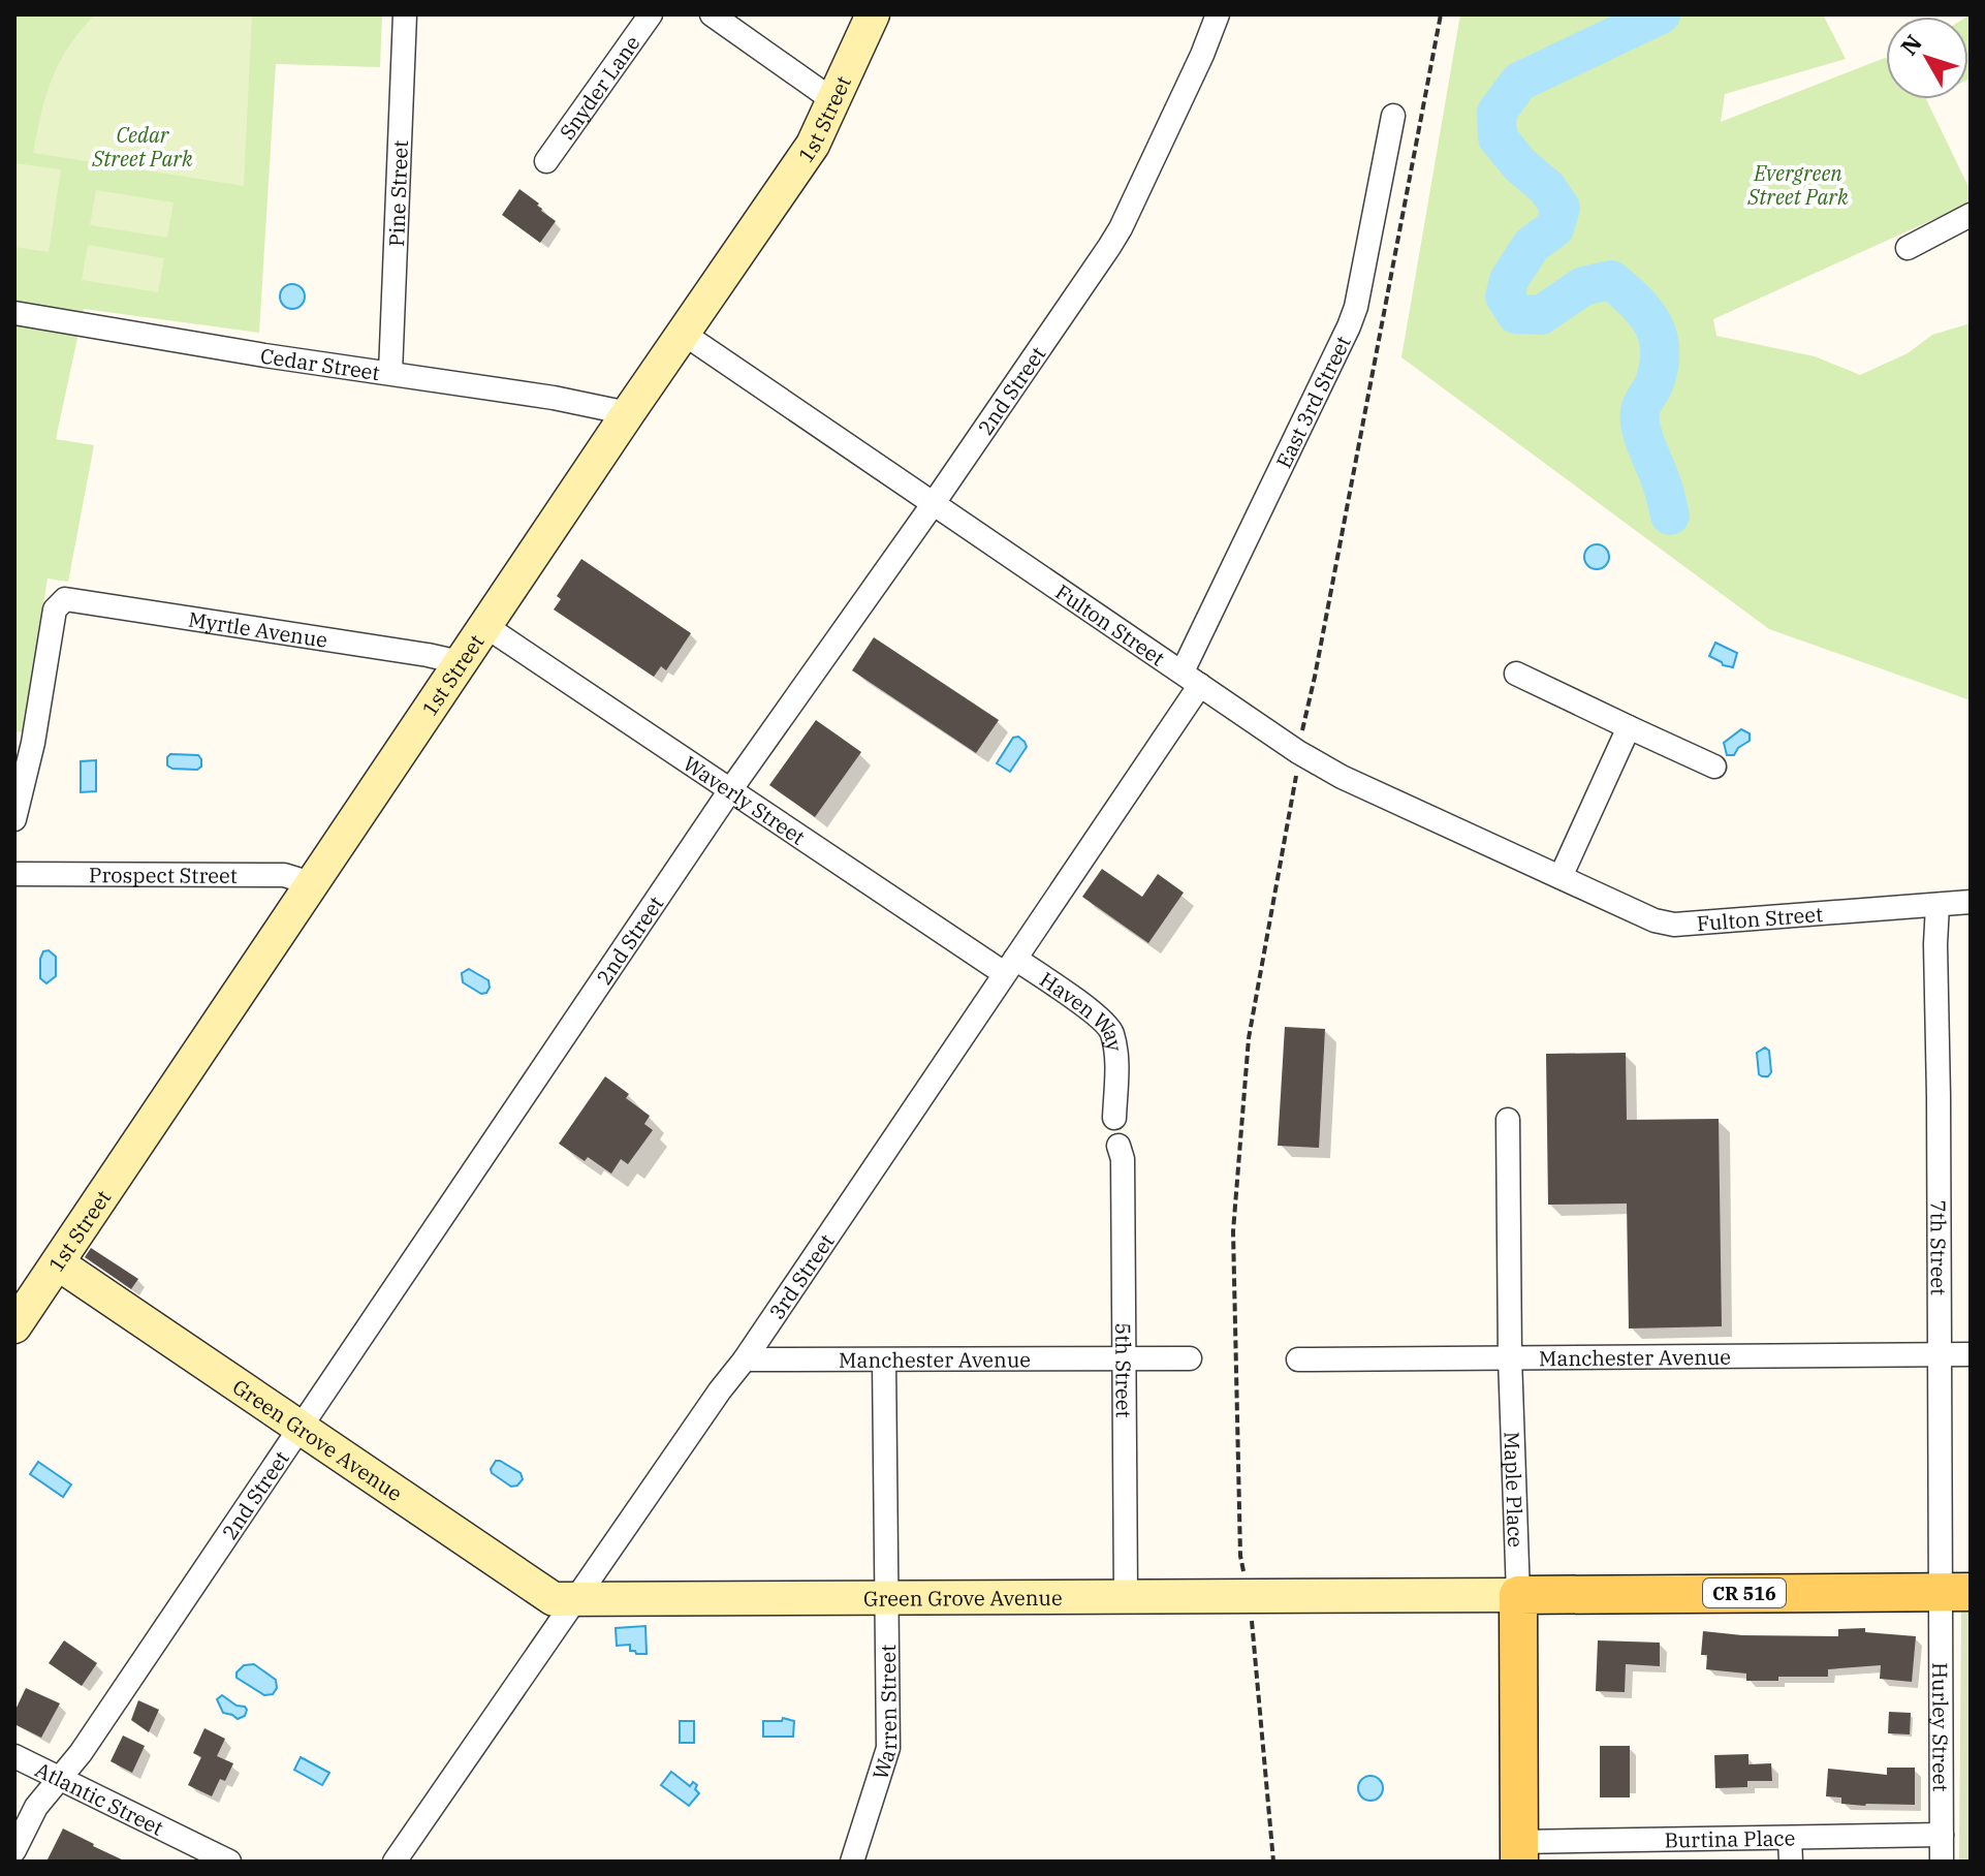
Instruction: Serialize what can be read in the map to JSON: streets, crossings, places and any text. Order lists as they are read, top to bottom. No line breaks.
{"streets":{"main road":["1st Street","Green Grove Avenue","Maple Place","CR 516"],"street":["Snyder Lane","Pine Street","Cedar Street","2nd Street","East 3rd Street","Fulton Street","Myrtle Avenue","Waverly Street","Prospect Street","Haven Way","7th Street","3rd Street","Manchester Avenue","5th Street","Warren Street","Hurley Street","Atlantic Street","Burtina Place"]},"crossings":[["1st Street","Cedar Street"],["1st Street","Fulton Street"],["1st Street","Myrtle Avenue"],["1st Street","Waverly Street"],["1st Street","Prospect Street"],["1st Street","Green Grove Avenue"],["Pine Street","Cedar Street"],["2nd Street","Fulton Street"],["2nd Street","Waverly Street"],["2nd Street","Green Grove Avenue"],["2nd Street","Atlantic Street"],["East 3rd Street","Fulton Street"],["East 3rd Street","3rd Street"],["Fulton Street","7th Street"],["Fulton Street","3rd Street"],["Waverly Street","Haven Way"],["Waverly Street","3rd Street"],["Haven Way","3rd Street"],["7th Street","Manchester Avenue"],["7th Street","Green Grove Avenue"],["7th Street","Hurley Street"],["3rd Street","Manchester Avenue"],["3rd Street","Green Grove Avenue"],["Manchester Avenue","5th Street"],["Manchester Avenue","Maple Place"],["Manchester Avenue","Warren Street"],["5th Street","Green Grove Avenue"],["Green Grove Avenue","Maple Place"],["Green Grove Avenue","Warren Street"],["Green Grove Avenue","Hurley Street"],["Maple Place","Burtina Place"],["Hurley Street","Burtina Place"]],"parks":["Cedar Street Park","Evergreen Street Park"],"north":"top left"}
